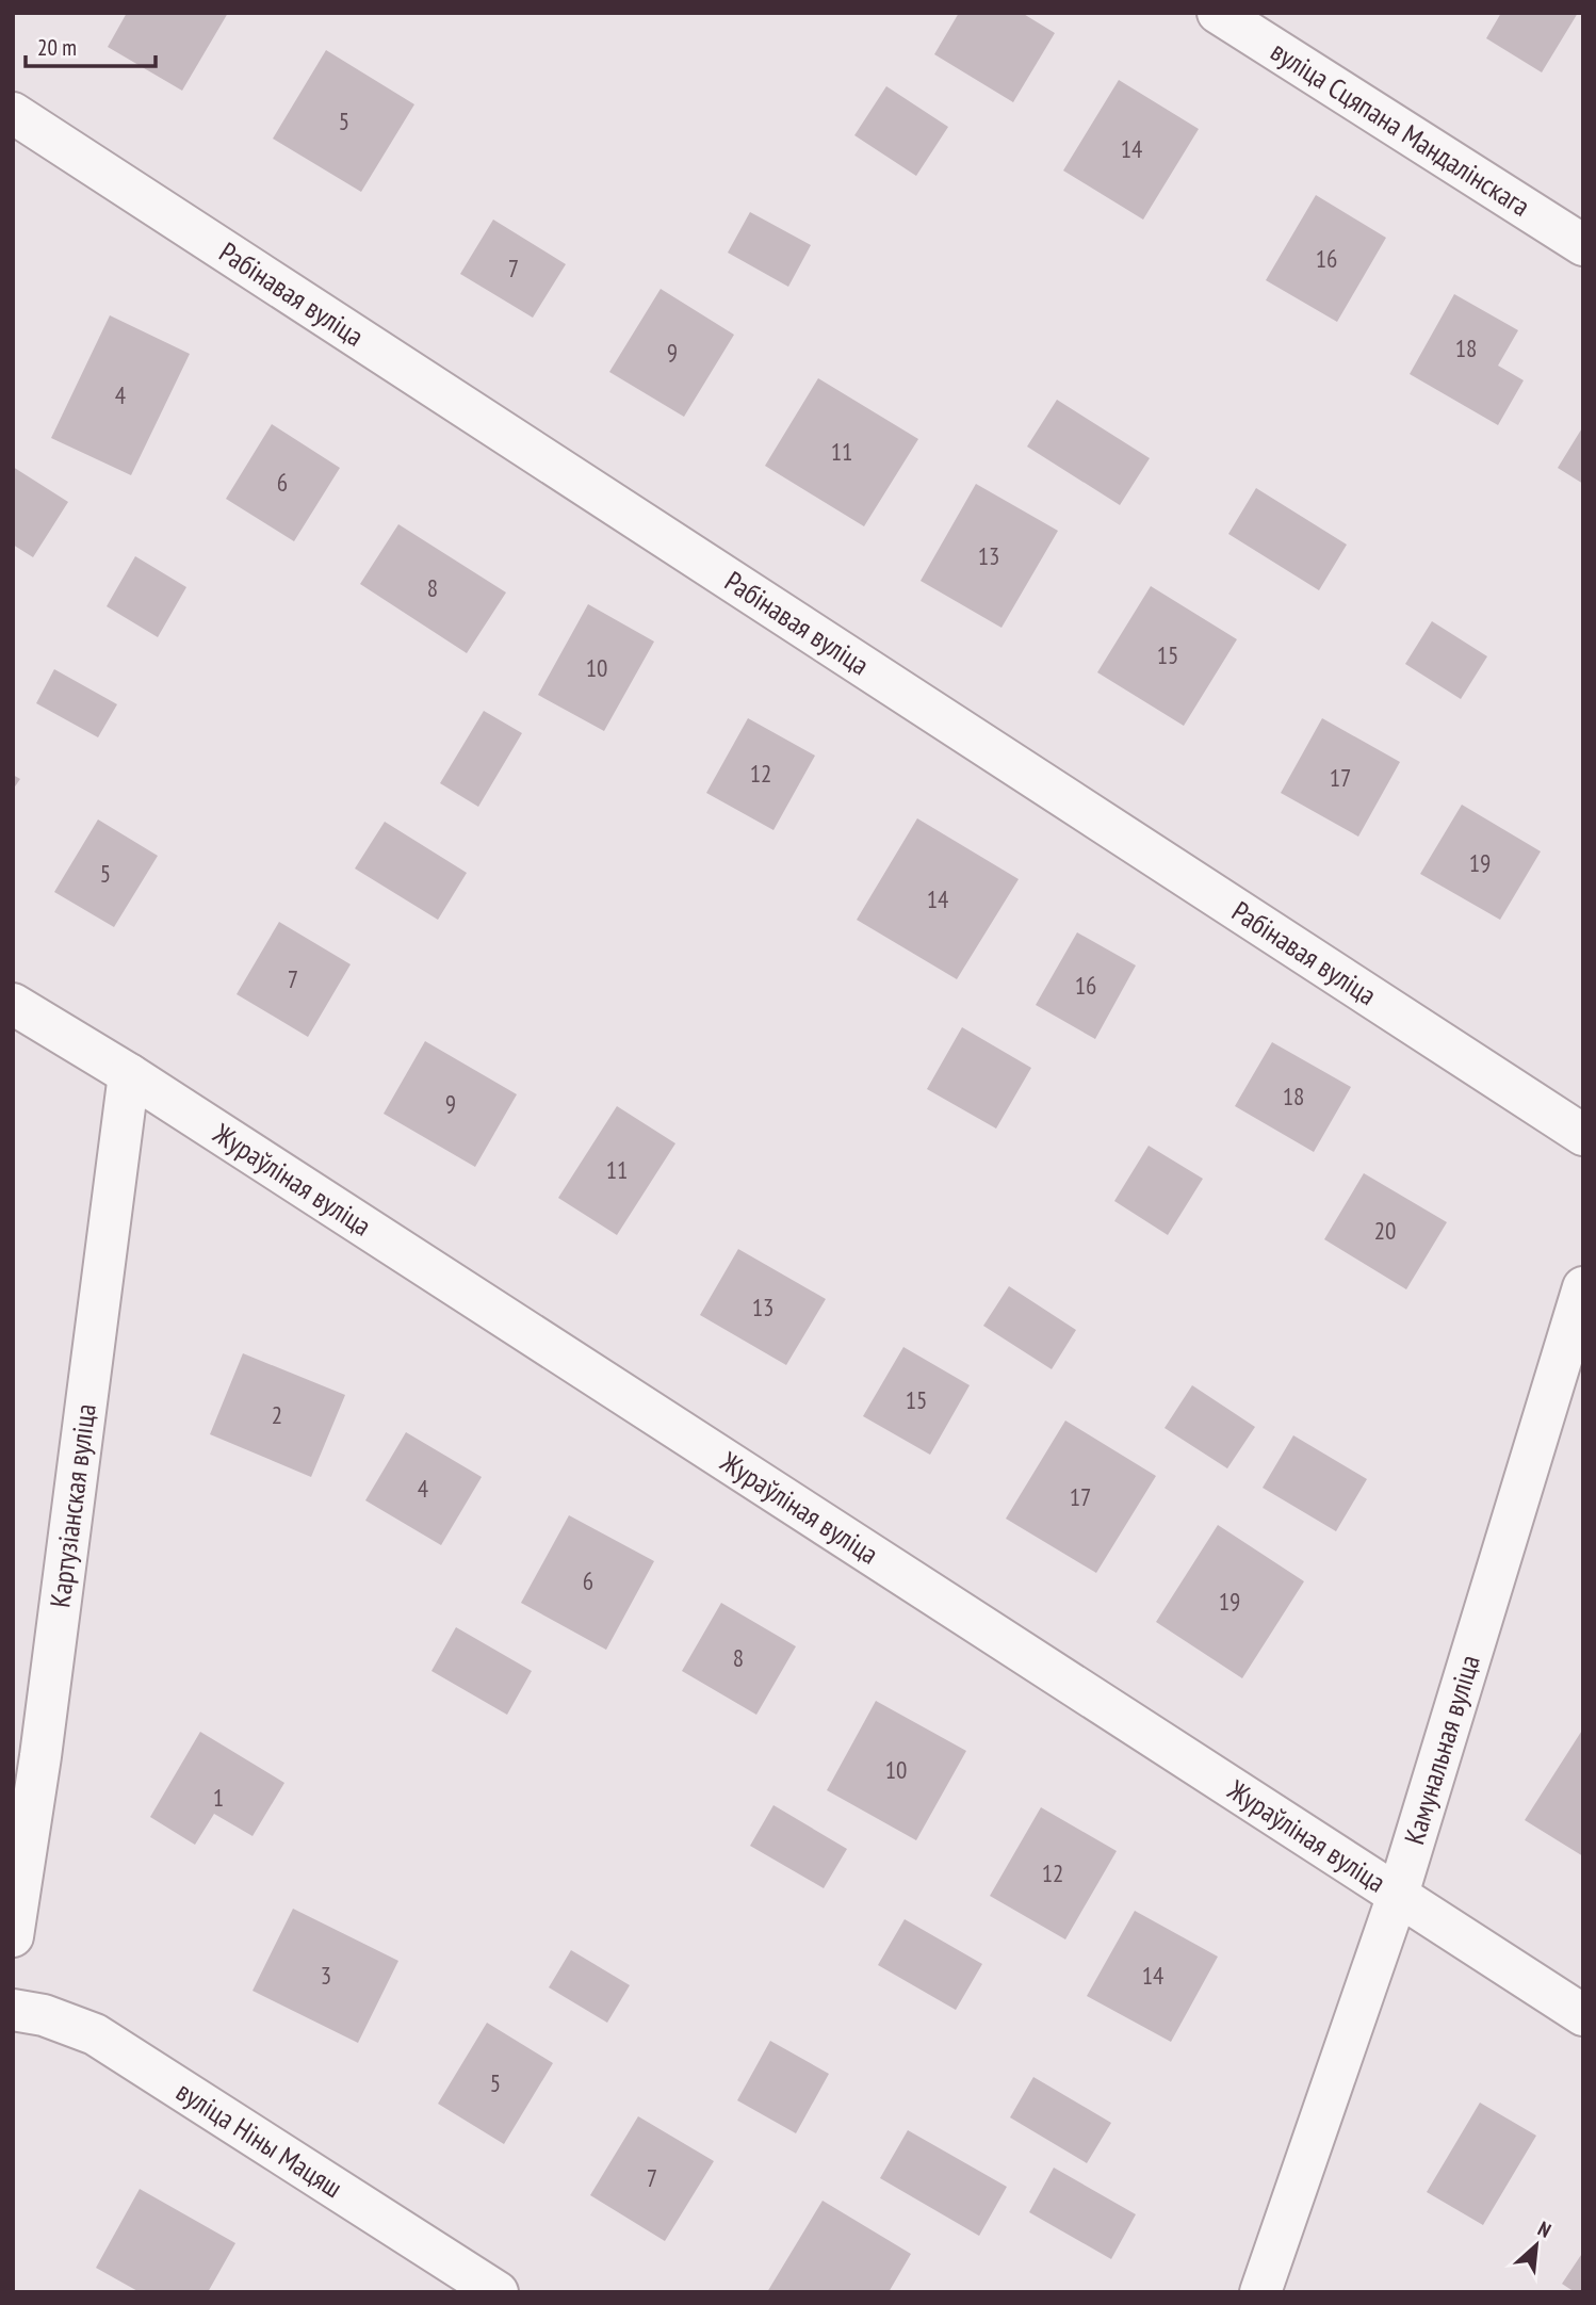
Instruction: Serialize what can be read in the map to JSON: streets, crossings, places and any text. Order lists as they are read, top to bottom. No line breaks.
{"streets":{"street":["вуліца Сцяпана Мандалінскага","Рабінавая вуліца","Жураўліная вуліца","Картузіанская вуліца","Камунальная вуліца","вуліца Ніны Мацяш"]},"crossings":[["Жураўліная вуліца","Картузіанская вуліца"],["Жураўліная вуліца","Камунальная вуліца"]],"house_numbers":["5","14","16","7","18","9","4","11","6","13","8","15","10","12","17","19","5","14","7","16","18","9","11","20","13","15","2","4","17","6","19","8","10","1","12","3","14","5","7"],"scale_bar":"20 m","north":"top right"}
